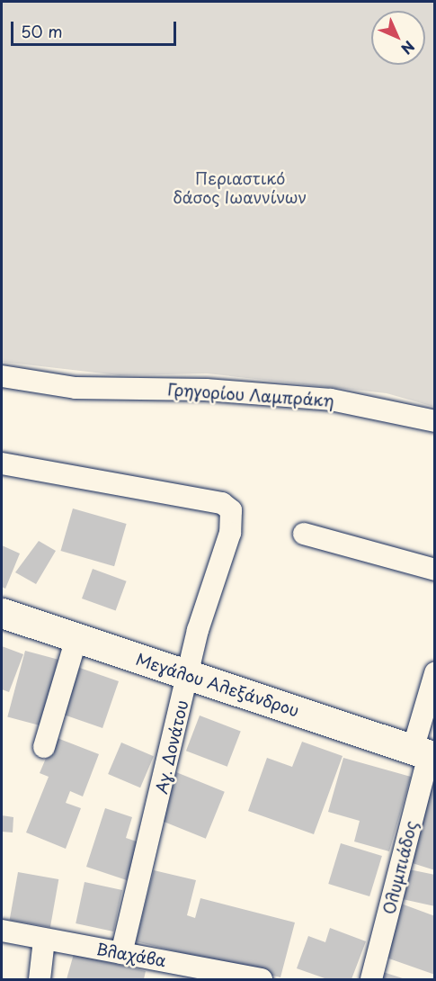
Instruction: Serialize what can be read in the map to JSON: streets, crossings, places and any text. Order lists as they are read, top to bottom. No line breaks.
{"streets":{"main road":["Μεγάλου Αλεξάνδρου"],"street":["Γρηγορίου Λαμπράκη","Αγ. Δονάτου","Ολυμπιάδος","Βλαχάβα"]},"crossings":[["Μεγάλου Αλεξάνδρου","Αγ. Δονάτου"],["Μεγάλου Αλεξάνδρου","Ολυμπιάδος"],["Αγ. Δονάτου","Βλαχάβα"]],"parks":["Περιαστικό δάσος Ιωαννίνων"],"scale_bar":"50 m","north":"bottom right"}
